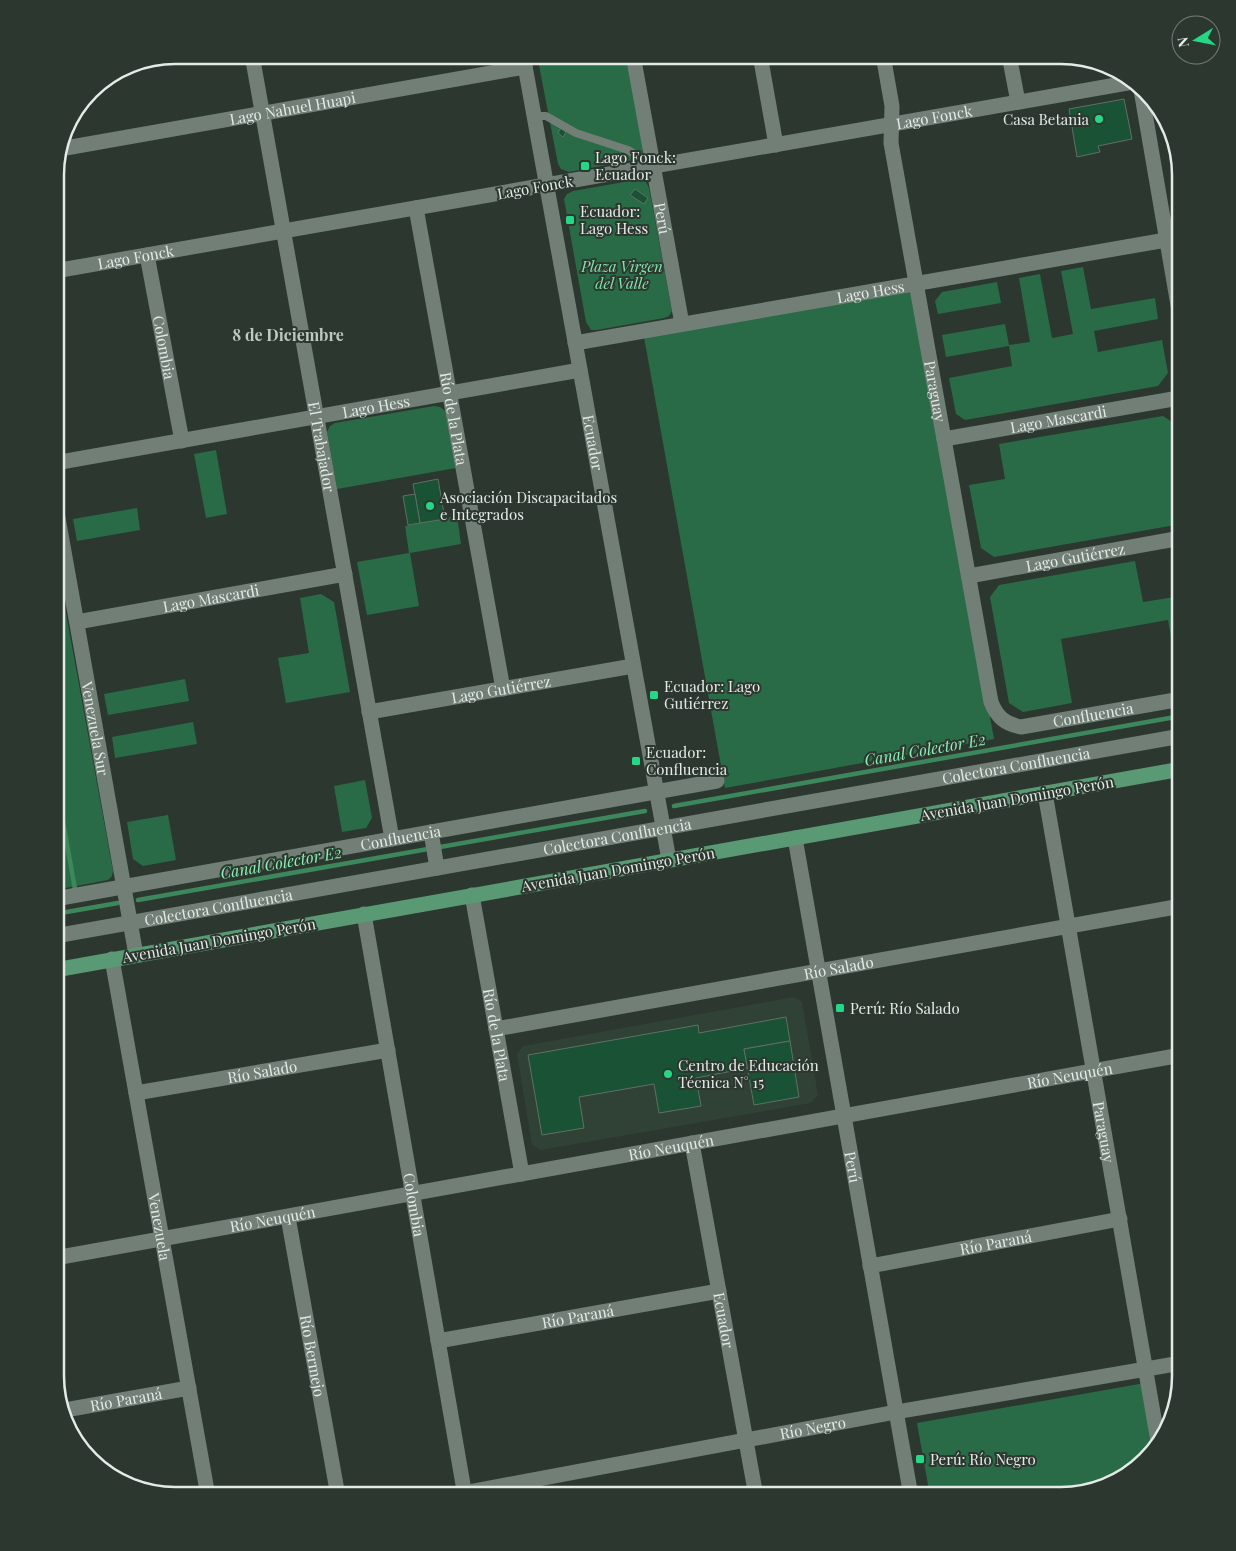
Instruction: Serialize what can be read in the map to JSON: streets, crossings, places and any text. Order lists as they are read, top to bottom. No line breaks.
{"streets":{"main road":["Avenida Juan Domingo Perón"],"street":["Lago Nahuel Huapi","Lago Fonck","Perú","Lago Hess","Colombia","Paraguay","Río de la Plata","Lago Mascardi","Ecuador","El Trabajador","Lago Gutiérrez","Confluencia","Venezuela Sur","Colectora Confluencia","Río Salado","Río Neuquén","Venezuela","Río Paraná","Río Bermejo","Río Negro"]},"crossings":[["Lago Nahuel Huapi","El Trabajador"],["Lago Fonck","Perú"],["Lago Fonck","Colombia"],["Lago Fonck","Paraguay"],["Lago Fonck","Río de la Plata"],["Lago Fonck","Ecuador"],["Lago Fonck","El Trabajador"],["Perú","Lago Hess"],["Perú","Avenida Juan Domingo Perón"],["Perú","Río Salado"],["Perú","Río Neuquén"],["Perú","Río Paraná"],["Perú","Río Negro"],["Lago Hess","Colombia"],["Lago Hess","Paraguay"],["Lago Hess","Río de la Plata"],["Lago Hess","Ecuador"],["Lago Hess","El Trabajador"],["Colombia","Avenida Juan Domingo Perón"],["Colombia","Río Salado"],["Colombia","Río Neuquén"],["Colombia","Río Paraná"],["Paraguay","Lago Mascardi"],["Paraguay","Lago Gutiérrez"],["Paraguay","Confluencia"],["Paraguay","Avenida Juan Domingo Perón"],["Paraguay","Río Salado"],["Paraguay","Río Neuquén"],["Paraguay","Río Paraná"],["Paraguay","Río Negro"],["Río de la Plata","Lago Gutiérrez"],["Río de la Plata","Avenida Juan Domingo Perón"],["Río de la Plata","Río Salado"],["Río de la Plata","Río Neuquén"],["Lago Mascardi","El Trabajador"],["Lago Mascardi","Venezuela Sur"],["Ecuador","Lago Gutiérrez"],["Ecuador","Confluencia"],["Ecuador","Colectora Confluencia"],["Ecuador","Avenida Juan Domingo Perón"],["Ecuador","Río Neuquén"],["Ecuador","Río Paraná"],["Ecuador","Río Negro"],["El Trabajador","Lago Gutiérrez"],["El Trabajador","Confluencia"],["Confluencia","Venezuela Sur"],["Venezuela Sur","Colectora Confluencia"],["Venezuela Sur","Avenida Juan Domingo Perón"],["Avenida Juan Domingo Perón","Venezuela"],["Río Salado","Venezuela"],["Río Neuquén","Venezuela"],["Río Neuquén","Río Bermejo"],["Venezuela","Río Paraná"]],"districts":["8 de Diciembre"],"water":["Canal Colector E2"],"parks":["Plaza Virgen del Valle"],"places":{"other":["Casa Betania","Asociación Discapacitados e Integrados","Centro de Educación Técnica N° 15"],"transit":["Lago Fonck: Ecuador","Ecuador: Lago Hess","Ecuador: Lago Gutiérrez","Ecuador: Confluencia","Perú: Río Salado","Perú: Río Negro"]},"north":"left"}
